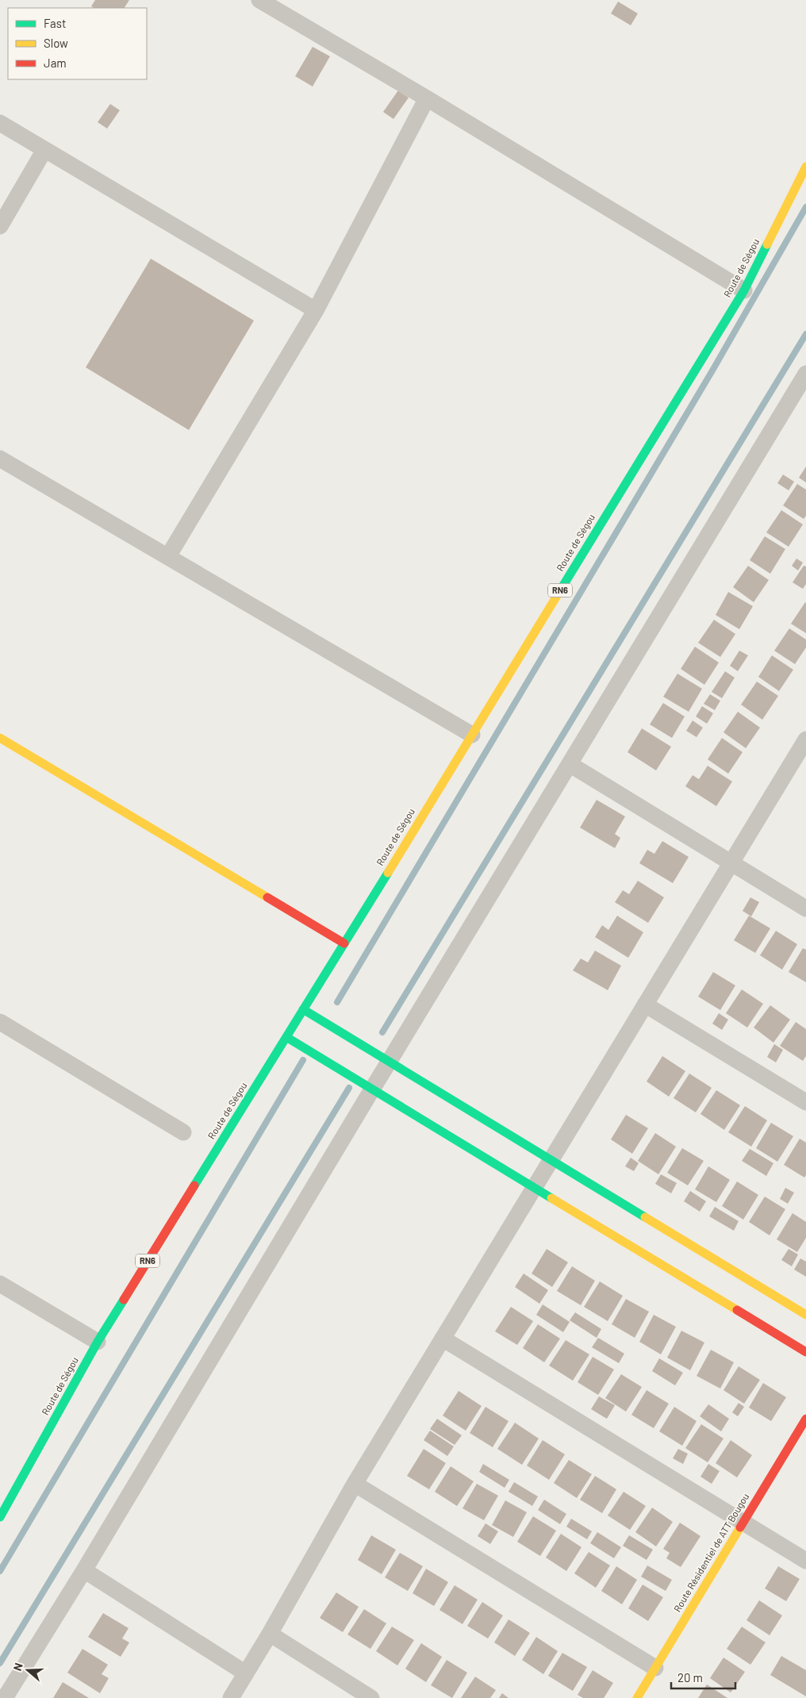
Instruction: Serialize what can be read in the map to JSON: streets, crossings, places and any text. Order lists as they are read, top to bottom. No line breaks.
{"streets":{"main road":["Route de Ségou","RN6","Route Résidentiel de ATT Bougou"]},"legend":["Fast","Slow","Jam"],"scale_bar":"20 m","north":"left"}
